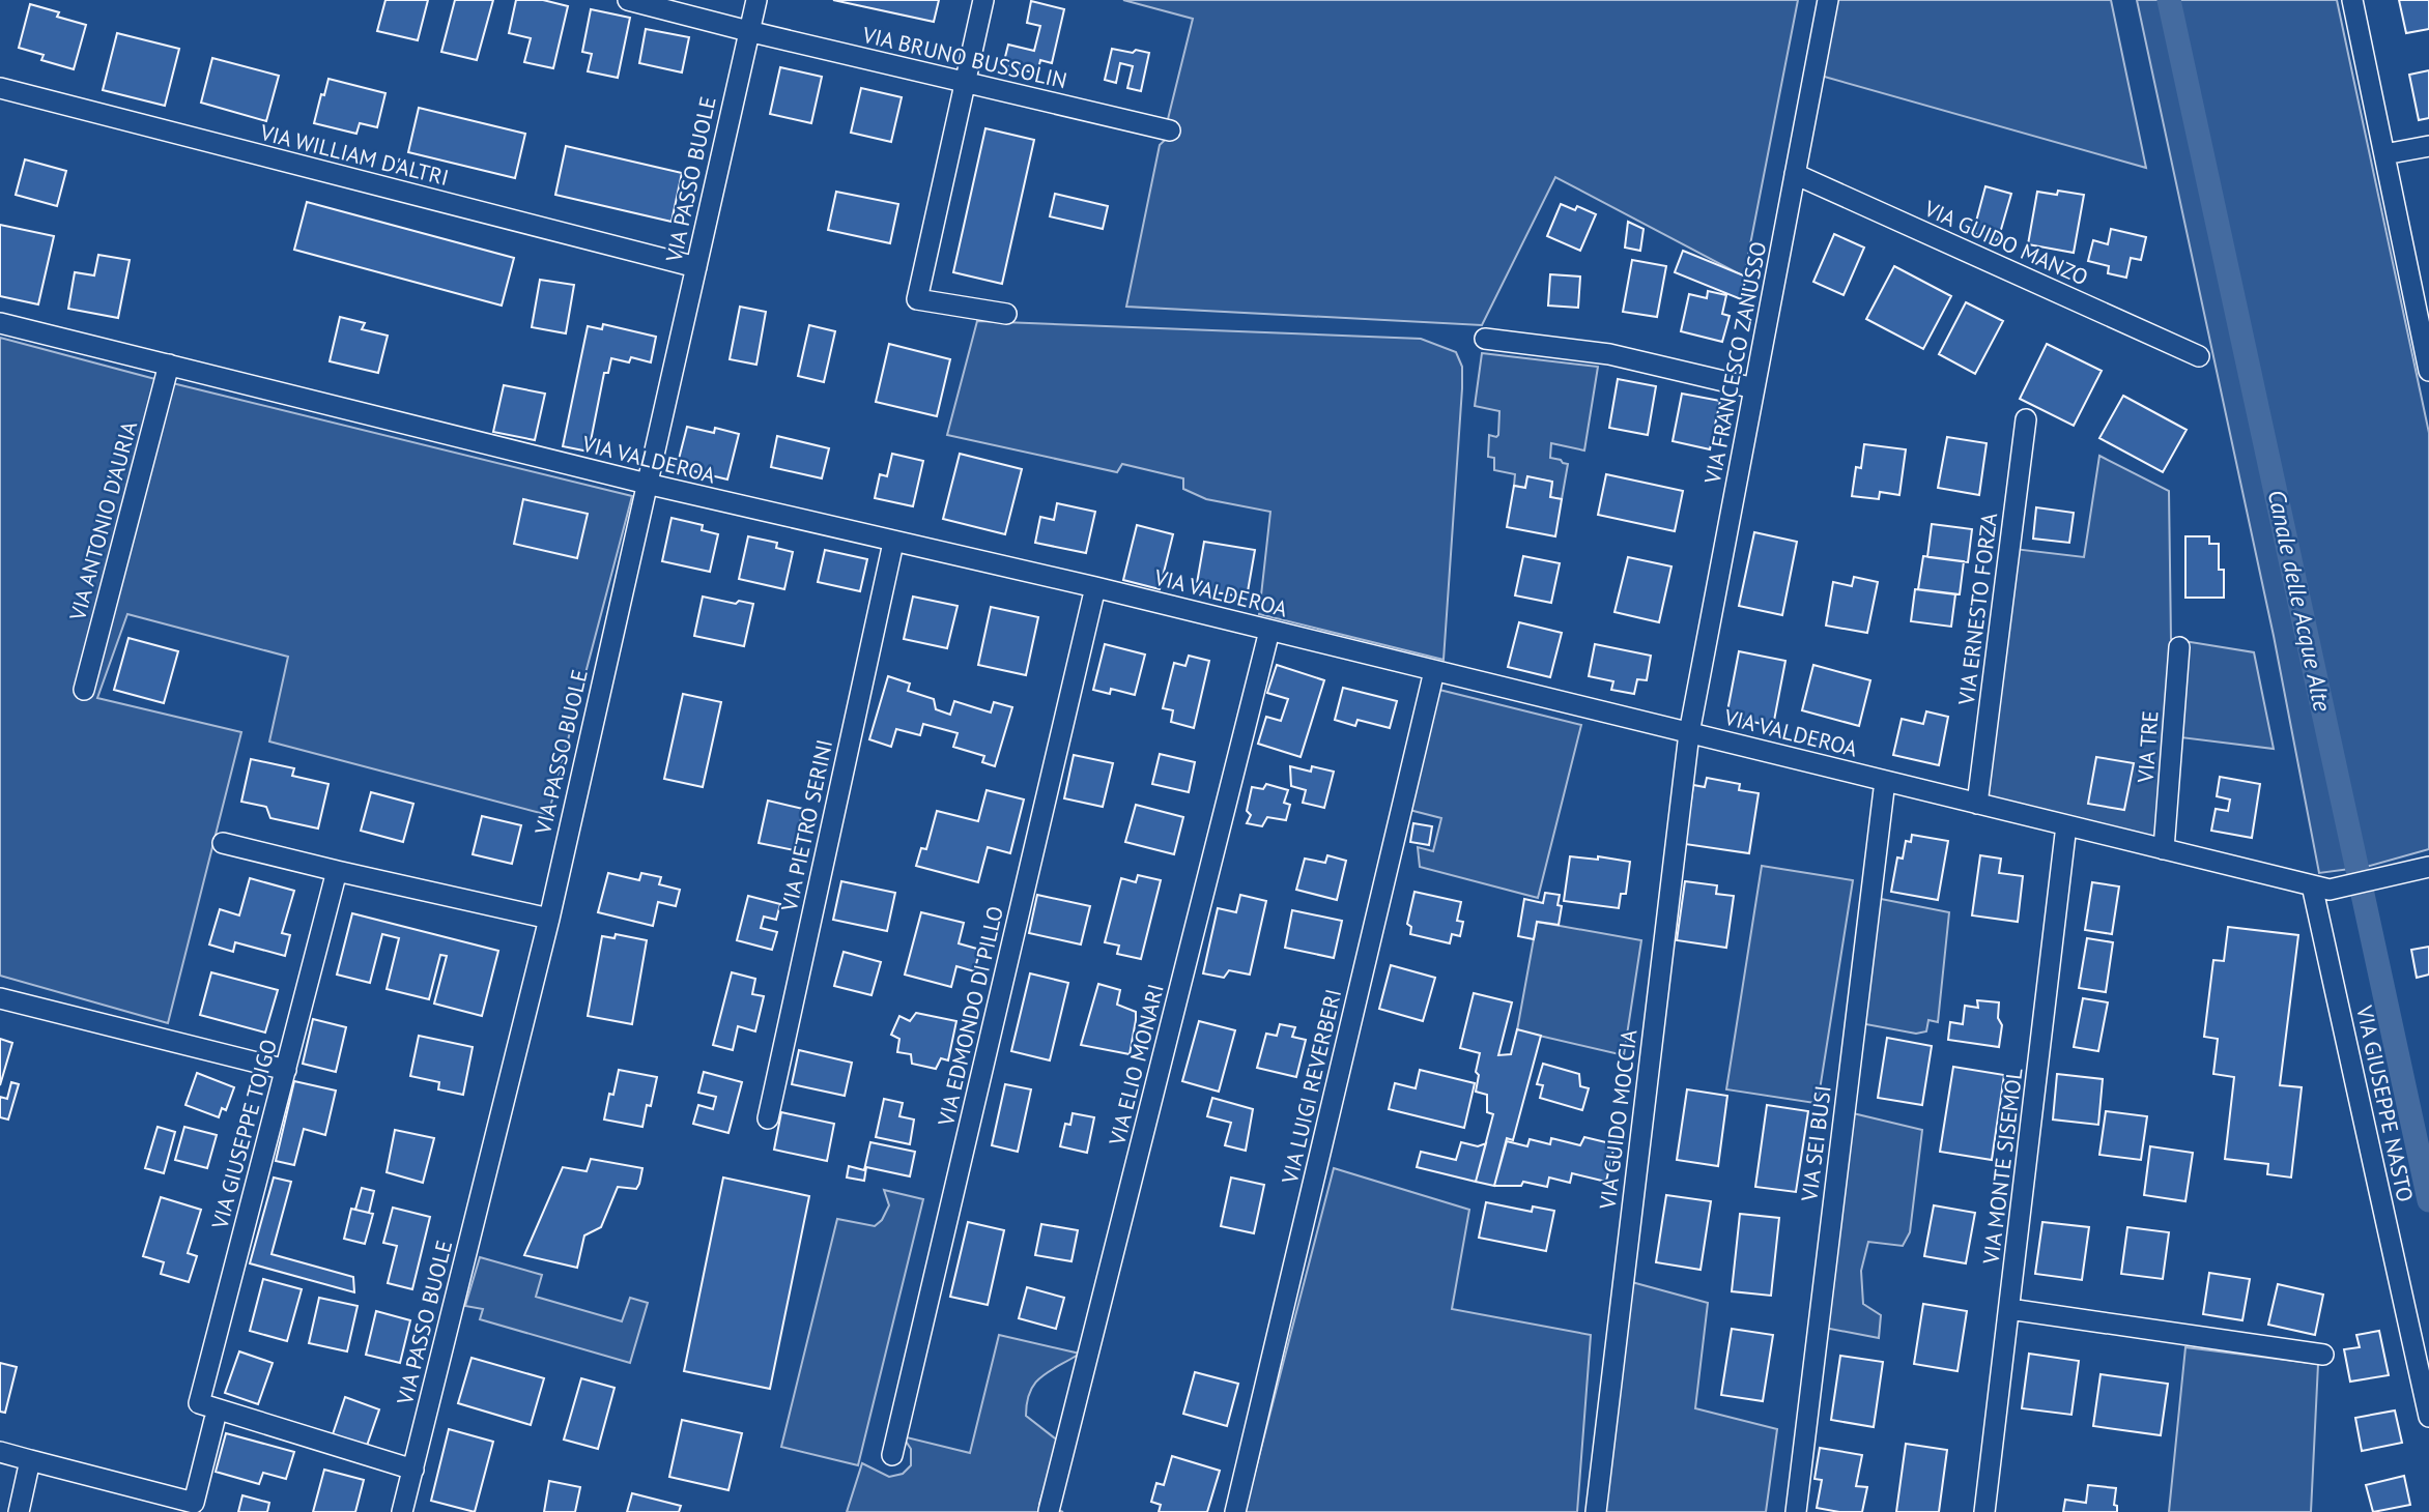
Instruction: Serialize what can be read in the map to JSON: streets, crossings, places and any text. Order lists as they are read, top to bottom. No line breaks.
{"streets":{"street":["VIA BRUNO BUSSOLIN","VIA WILLIAM D'ALTRI","VIA PASSO BUOLE","VIA GUIDO MANZO","VIA FRANCESCO ZANUSSO","VIA VALDEROA","VIA ANTONIO D'AURIA","VIA ERNESTO FORZA","VIA TRE","VIA PIETRO SERINI","VIA EDMONDO DI PILLO","VIA ELIO MONARI","VIA LUIGI REVERBERI","VIA GIUSEPPE NASTO","VIA GUIDO MOCCIA","VIA GIUSEPPE TOIGO","VIA SEI BUSI","VIA MONTE SISEMOL"]},"crossings":[["VIA BRUNO BUSSOLIN","VIA PASSO BUOLE"],["VIA WILLIAM D'ALTRI","VIA PASSO BUOLE"],["VIA PASSO BUOLE","VIA VALDEROA"],["VIA PASSO BUOLE","VIA GIUSEPPE TOIGO"],["VIA GUIDO MANZO","VIA FRANCESCO ZANUSSO"],["VIA FRANCESCO ZANUSSO","VIA VALDEROA"],["VIA FRANCESCO ZANUSSO","VIA GUIDO MOCCIA"],["VIA VALDEROA","VIA ANTONIO D'AURIA"],["VIA VALDEROA","VIA ERNESTO FORZA"],["VIA VALDEROA","VIA TRE"],["VIA VALDEROA","VIA PIETRO SERINI"],["VIA VALDEROA","VIA EDMONDO DI PILLO"],["VIA VALDEROA","VIA ELIO MONARI"],["VIA VALDEROA","VIA LUIGI REVERBERI"],["VIA VALDEROA","VIA GIUSEPPE NASTO"],["VIA VALDEROA","VIA GUIDO MOCCIA"],["VIA VALDEROA","VIA SEI BUSI"],["VIA VALDEROA","VIA MONTE SISEMOL"]],"water":["Canale delle Acque Alte"]}
